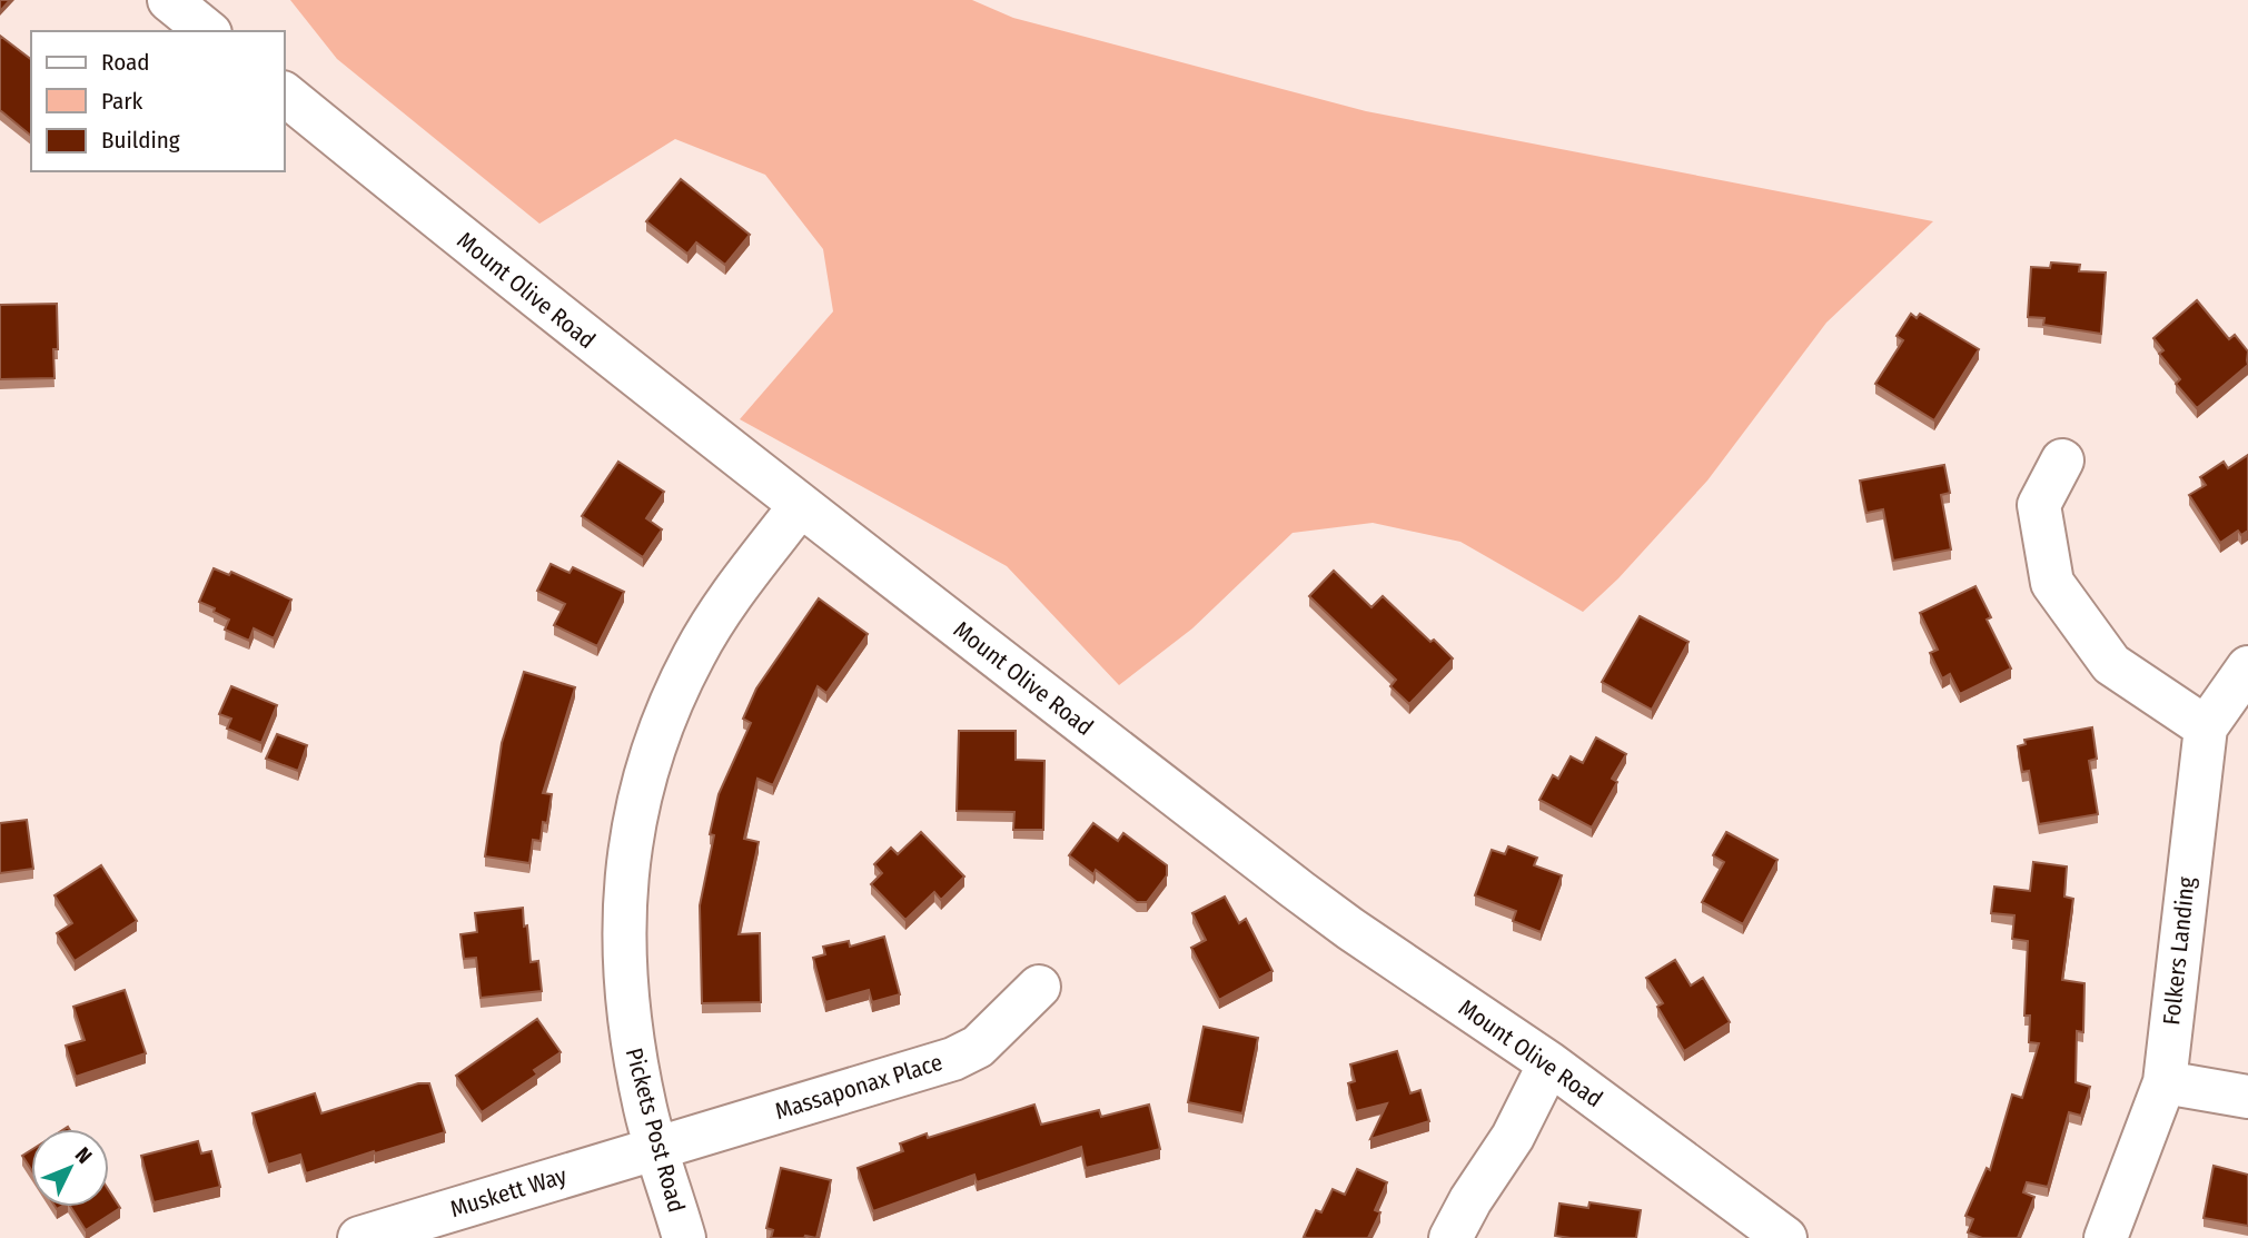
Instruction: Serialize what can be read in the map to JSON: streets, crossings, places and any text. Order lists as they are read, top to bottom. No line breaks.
{"streets":{"street":["Mount Olive Road","Folkers Landing","Massaponax Place","Pickets Post Road","Muskett Way"]},"crossings":[["Mount Olive Road","Pickets Post Road"],["Massaponax Place","Pickets Post Road"],["Massaponax Place","Muskett Way"],["Pickets Post Road","Muskett Way"]],"legend":["Road","Park","Building"],"north":"top right"}
